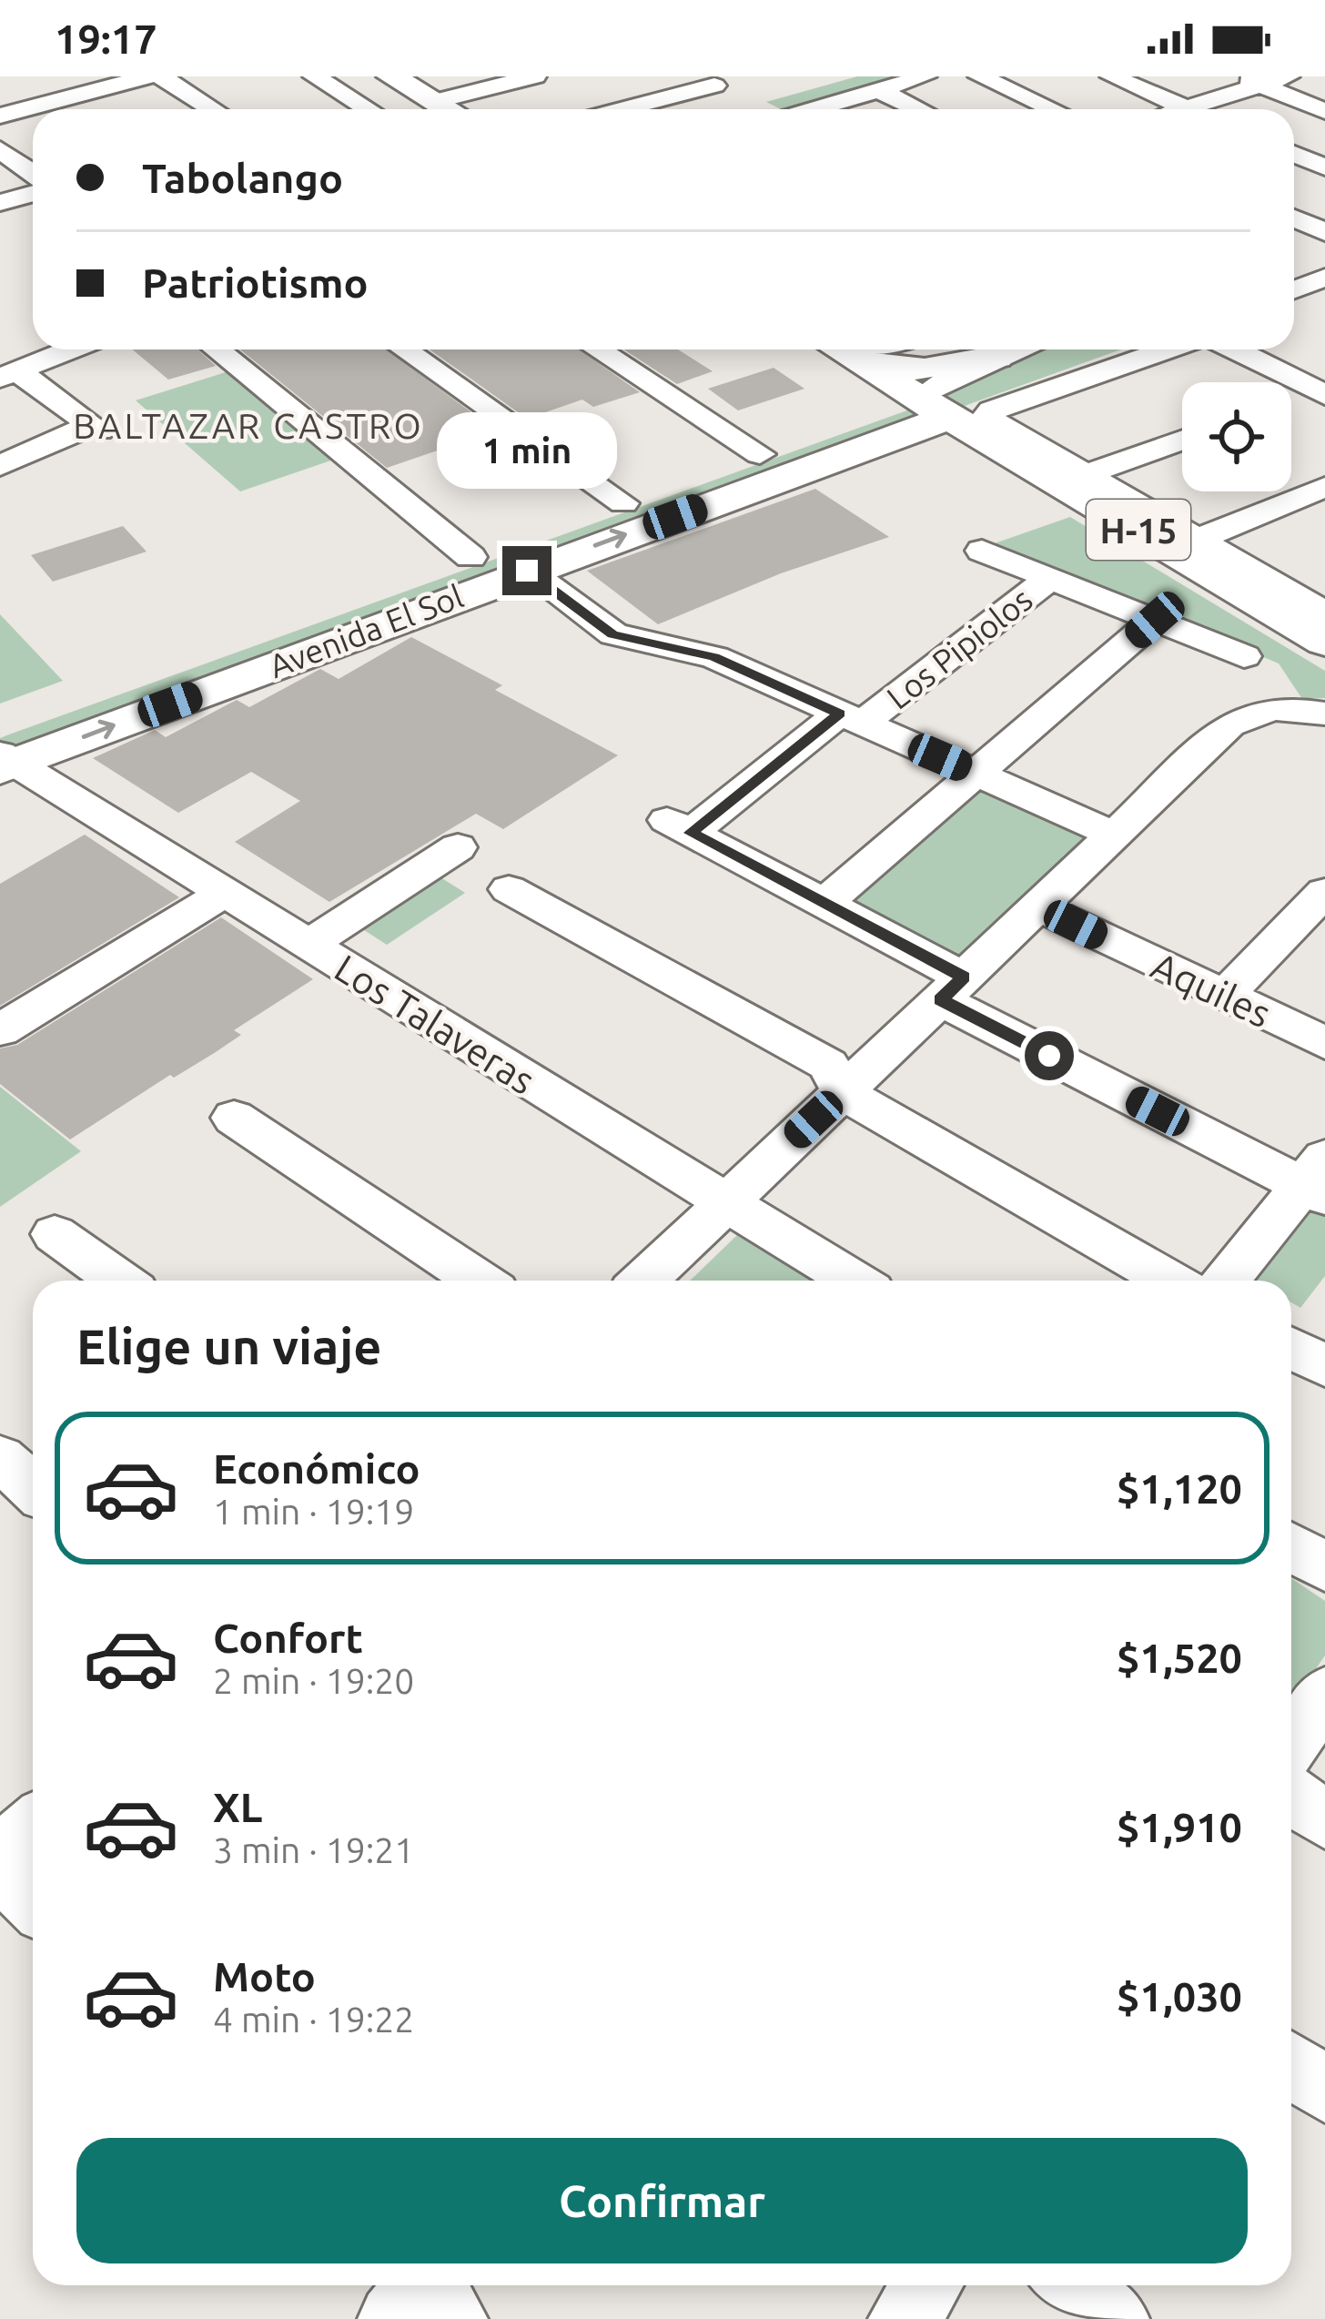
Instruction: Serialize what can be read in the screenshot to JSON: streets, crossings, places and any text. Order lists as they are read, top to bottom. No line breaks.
{"streets":{"main road":["H-15","Avenida El Sol"],"street":["Los Pipiolos","Aquiles","Los Talaveras"]},"crossings":[["H-15","Avenida El Sol"],["Avenida El Sol","Los Talaveras"]],"districts":["BALTAZAR CASTRO"],"page":{"status":"19:17","banner":["Tabolango","Patriotismo"],"bubble":"1 min","heading":"Elige un viaje","list":[{"name":"Económico","note":"1 min · 19:19","value":"$1,120"},{"name":"Confort","note":"2 min · 19:20","value":"$1,520"},{"name":"XL","note":"3 min · 19:21","value":"$1,910"},{"name":"Moto","note":"4 min · 19:22","value":"$1,030"}],"buttons":"Confirmar"}}
